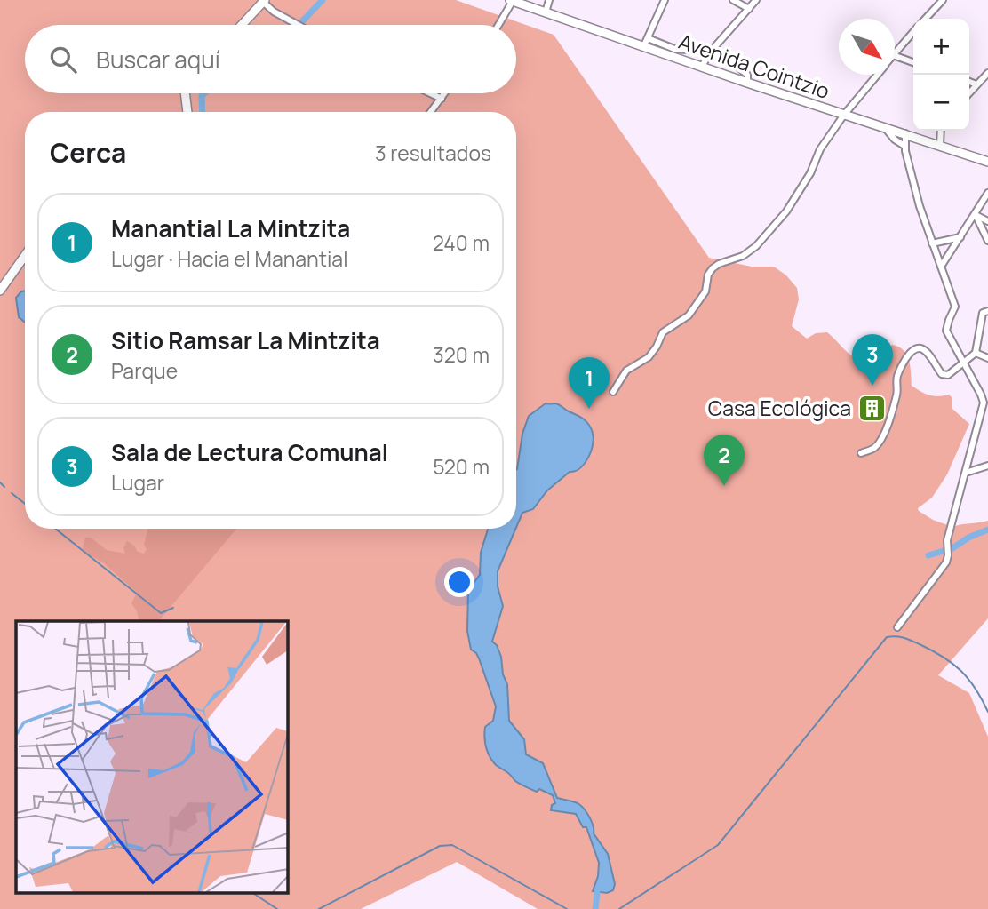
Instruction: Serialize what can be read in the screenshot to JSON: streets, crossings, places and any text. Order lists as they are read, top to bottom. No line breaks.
{"streets":{"main road":["Avenida Cointzio"]},"places":{"building":["Casa Ecológica"]},"north":"bottom right","page":{"map_buttons":["+","−"],"search":"Buscar aquí","heading":["Cerca","3 resultados"],"list":[{"mark":"1","name":"Manantial La Mintzita","note":"Lugar · Hacia el Manantial","value":"240 m"},{"mark":"2","name":"Sitio Ramsar La Mintzita","note":"Parque","value":"320 m"},{"mark":"3","name":"Sala de Lectura Comunal","note":"Lugar","value":"520 m"}],"pins":["3","1","2"]}}
